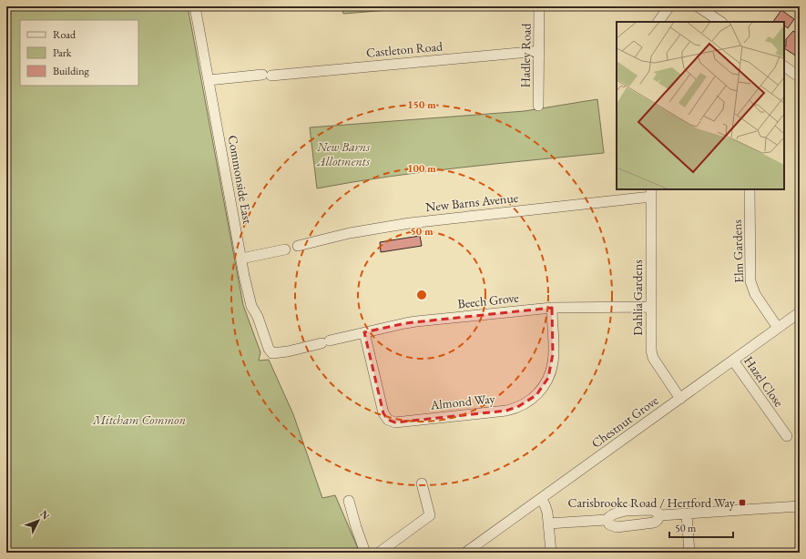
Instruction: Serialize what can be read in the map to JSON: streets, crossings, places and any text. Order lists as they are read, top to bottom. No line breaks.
{"streets":{"street":["Castleton Road","Hadley Road","Commonside East","New Barns Avenue","Elm Gardens","Dahlia Gardens","Beech Grove","Hazel Close","Almond Way","Chestnut Grove"]},"crossings":[["Castleton Road","Hadley Road"],["Castleton Road","Commonside East"],["Commonside East","Beech Grove"],["New Barns Avenue","Dahlia Gardens"],["Elm Gardens","Chestnut Grove"],["Dahlia Gardens","Beech Grove"],["Dahlia Gardens","Chestnut Grove"],["Beech Grove","Almond Way"],["Hazel Close","Chestnut Grove"]],"parks":["New Barns Allotments","Mitcham Common"],"places":{"transit":["Carisbrooke Road / Hertford Way"]},"legend":["Road","Park","Building"],"scale_bar":"50 m","north":"top right","rings":["150 m","100 m","50 m"]}
